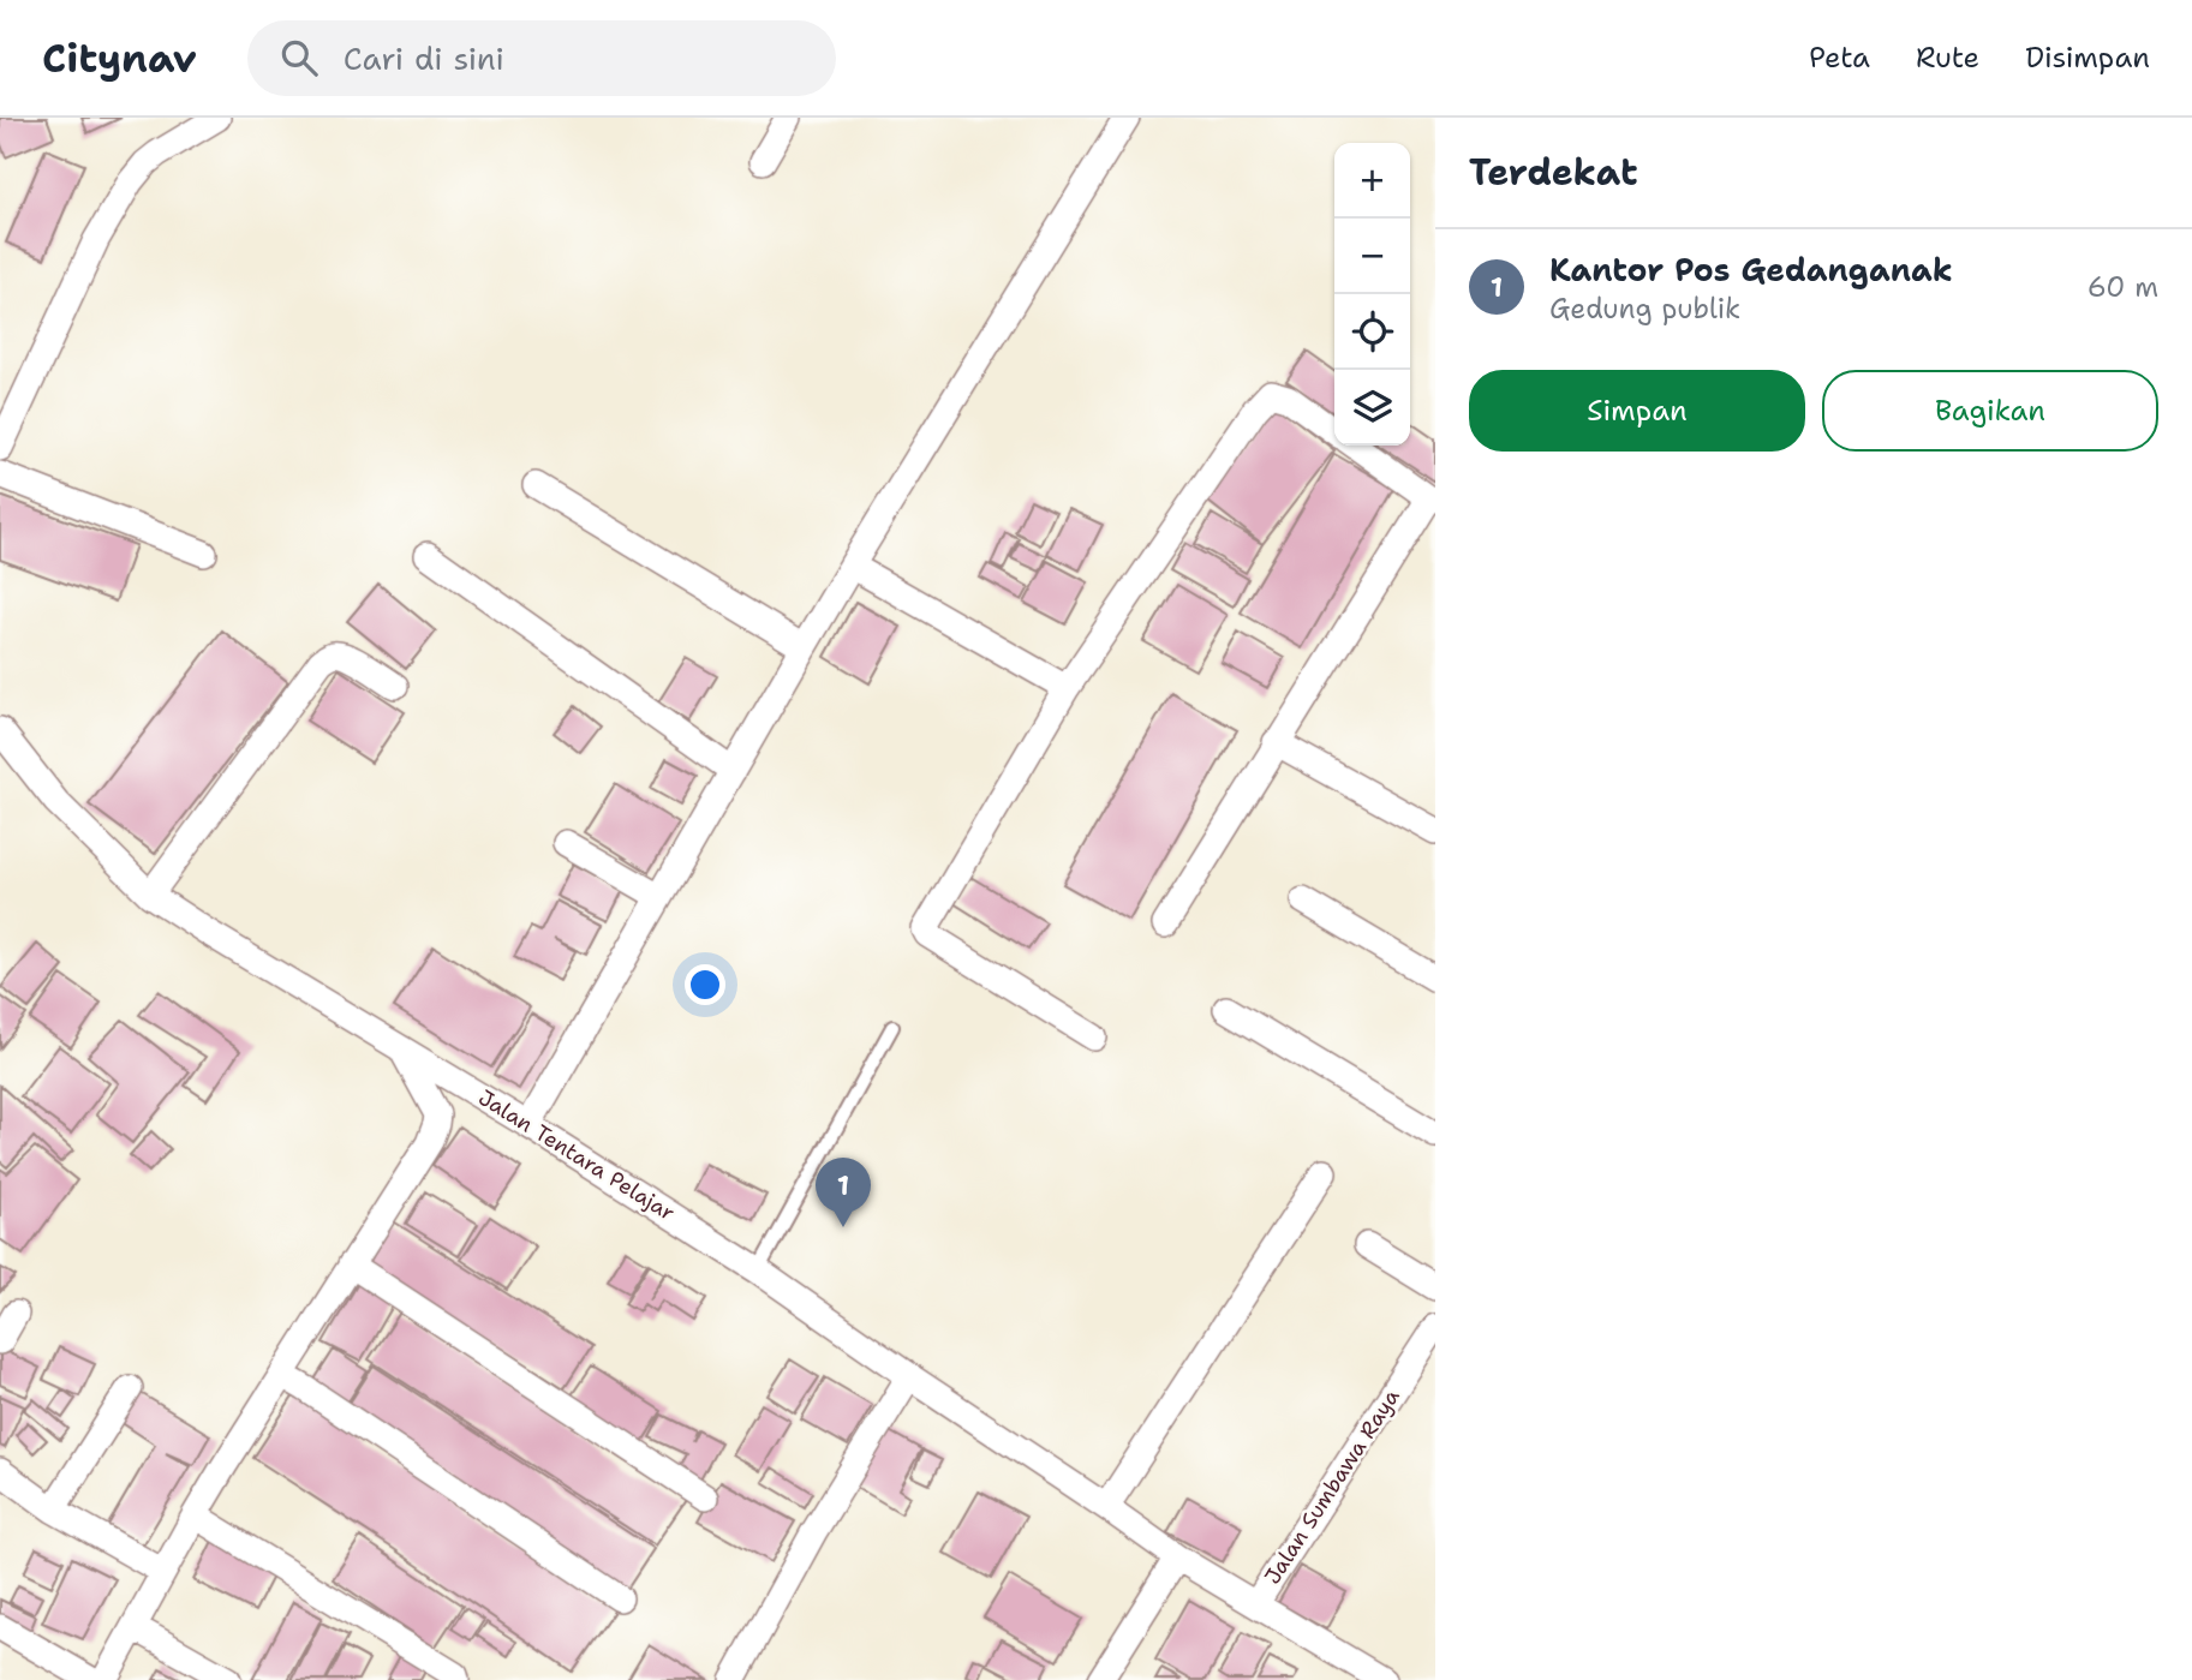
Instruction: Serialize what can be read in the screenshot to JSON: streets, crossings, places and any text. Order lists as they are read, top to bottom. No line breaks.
{"streets":{"street":["Jalan Tentara Pelajar","Jalan Sumbawa Raya"]},"crossings":[["Jalan Tentara Pelajar","Jalan Sumbawa Raya"]],"page":{"header":"Citynav","search":"Cari di sini","nav":["Peta","Rute","Disimpan"],"heading":"Terdekat","map_buttons":["+","−"],"list":[{"mark":"1","name":"Kantor Pos Gedanganak","note":"Gedung publik","value":"60 m"}],"buttons":["Simpan","Bagikan"],"pins":"1"}}
